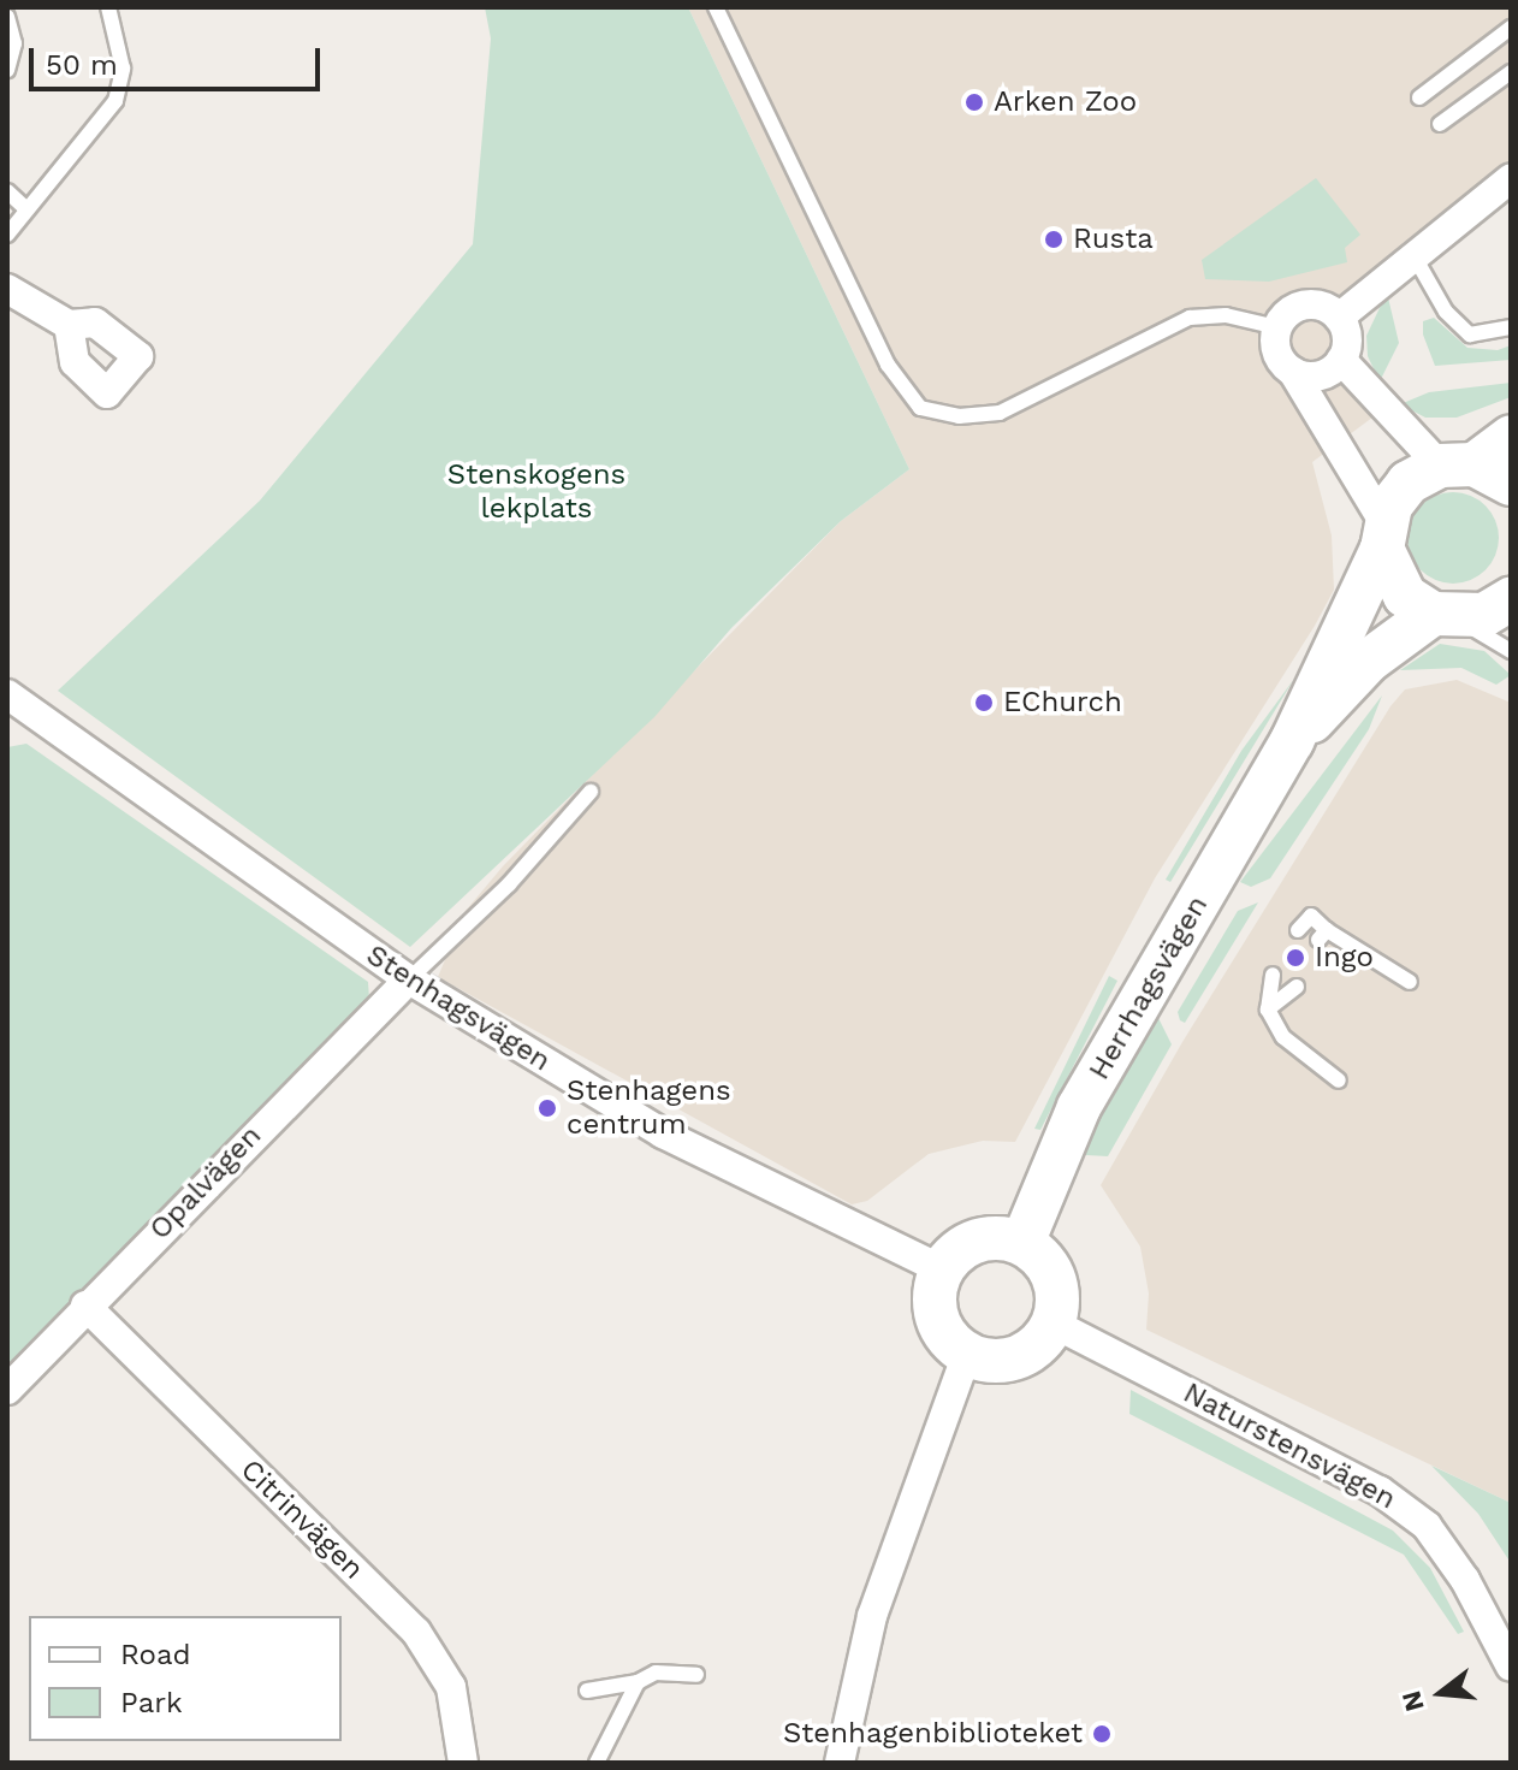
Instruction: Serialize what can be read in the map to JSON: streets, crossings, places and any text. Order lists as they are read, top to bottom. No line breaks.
{"streets":{"street":["Herrhagsvägen","Stenhagsvägen","Opalvägen","Naturstensvägen","Citrinvägen"]},"crossings":[["Herrhagsvägen","Stenhagsvägen"],["Herrhagsvägen","Naturstensvägen"],["Stenhagsvägen","Opalvägen"],["Stenhagsvägen","Naturstensvägen"],["Opalvägen","Citrinvägen"]],"parks":["Stenskogens lekplats"],"places":["Arken Zoo","Rusta","EChurch","Ingo","Stenhagens centrum","Stenhagenbiblioteket"],"legend":["Road","Park"],"scale_bar":"50 m","north":"left"}
